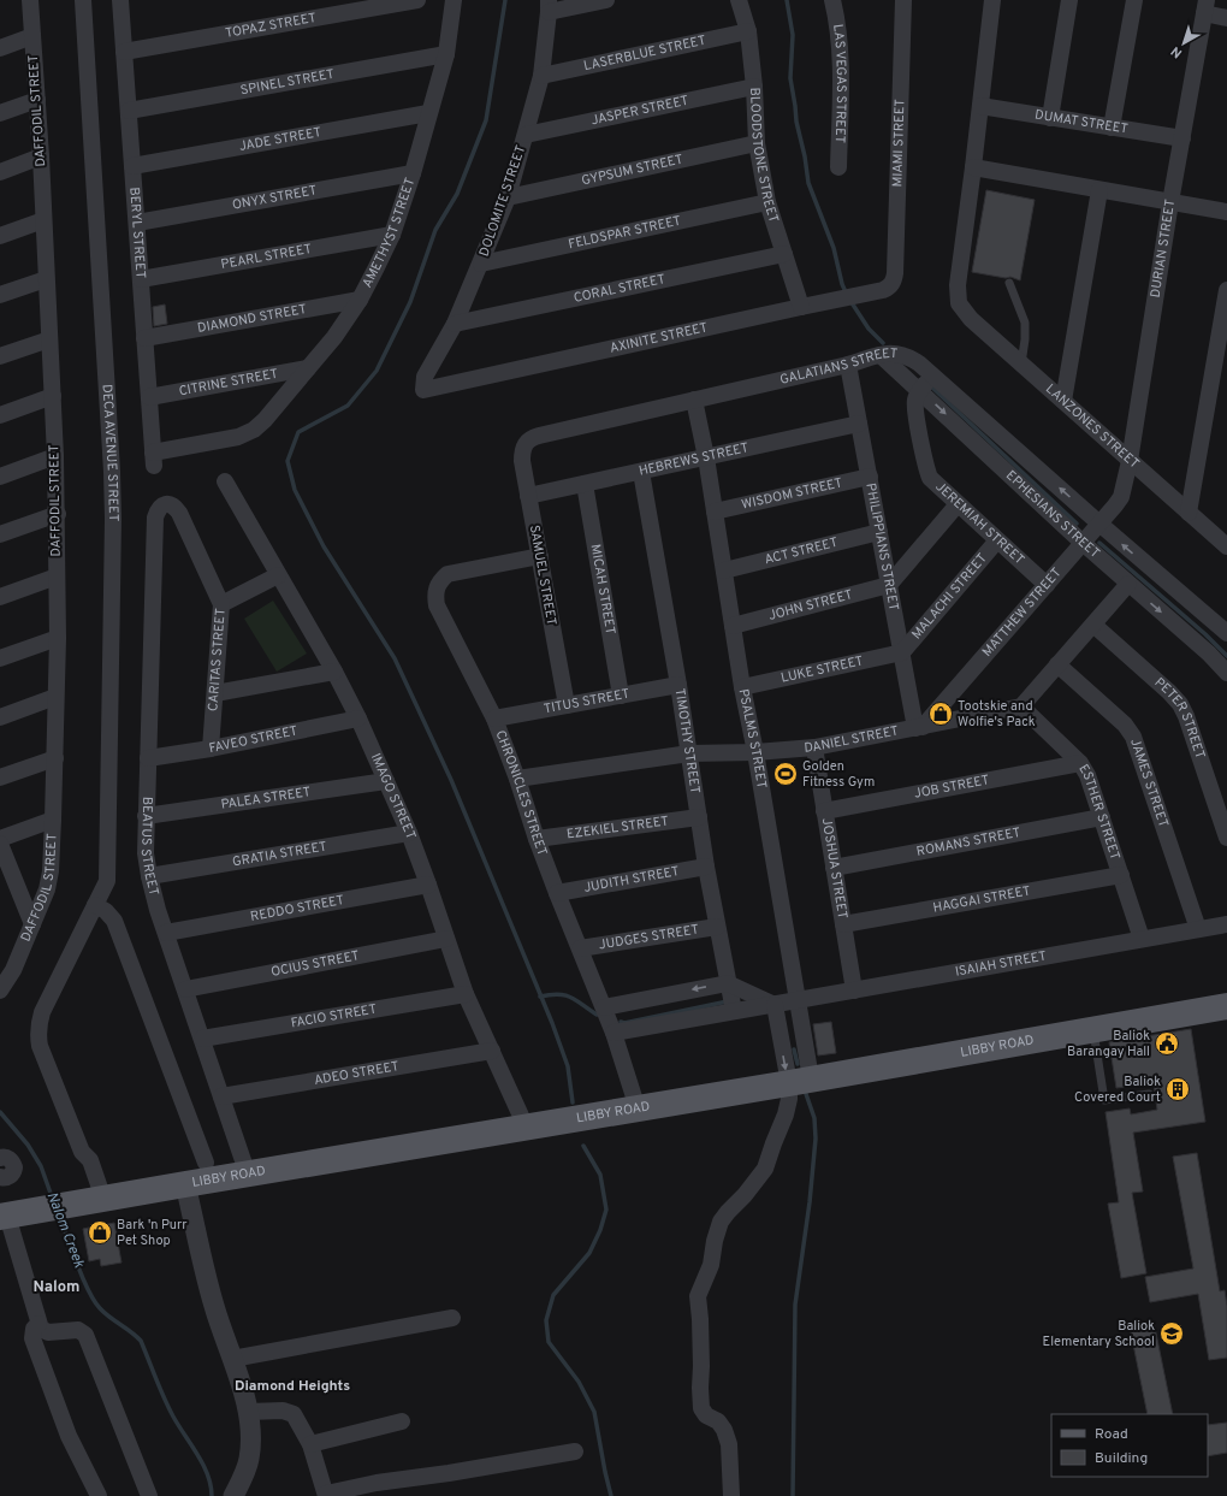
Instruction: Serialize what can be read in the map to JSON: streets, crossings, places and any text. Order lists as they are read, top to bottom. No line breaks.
{"streets":{"main road":["LIBBY ROAD"],"street":["TOPAZ STREET","LASERBLUE STREET","SPINEL STREET","LAS VEGAS STREET","DAFFODIL STREET","JASPER STREET","DUMAT STREET","JADE STREET","MIAMI STREET","BLOODSTONE STREET","GYPSUM STREET","ONYX STREET","DOLOMITE STREET","AMETHYST STREET","BERYL STREET","FELDSPAR STREET","DURIAN STREET","PEARL STREET","CORAL STREET","DIAMOND STREET","AXINITE STREET","GALATIANS STREET","CITRINE STREET","LANZONES STREET","DECA AVENUE STREET","HEBREWS STREET","WISDOM STREET","EPHESIANS STREET","JEREMIAH STREET","PHILIPPIANS STREET","ACT STREET","SAMUEL STREET","MICAH STREET","MALACHI STREET","JOHN STREET","MATTHEW STREET","CARITAS STREET","LUKE STREET","TITUS STREET","PETER STREET","PSALMS STREET","DANIEL STREET","FAVEO STREET","TIMOTHY STREET","JAMES STREET","JOB STREET","CHRONICLES STREET","IMAGO STREET","PALEA STREET","ESTHER STREET","EZEKIEL STREET","ROMANS STREET","BEATUS STREET","GRATIA STREET","JOSHUA STREET","JUDITH STREET","HAGGAI STREET","REDDO STREET","JUDGES STREET","OCIUS STREET","ISAIAH STREET","FACIO STREET","ADEO STREET"]},"crossings":[["TOPAZ STREET","BERYL STREET"],["LASERBLUE STREET","BLOODSTONE STREET"],["LASERBLUE STREET","DOLOMITE STREET"],["SPINEL STREET","AMETHYST STREET"],["SPINEL STREET","BERYL STREET"],["JASPER STREET","BLOODSTONE STREET"],["JASPER STREET","DOLOMITE STREET"],["DUMAT STREET","DURIAN STREET"],["JADE STREET","AMETHYST STREET"],["JADE STREET","BERYL STREET"],["MIAMI STREET","AXINITE STREET"],["BLOODSTONE STREET","GYPSUM STREET"],["BLOODSTONE STREET","FELDSPAR STREET"],["BLOODSTONE STREET","CORAL STREET"],["BLOODSTONE STREET","AXINITE STREET"],["GYPSUM STREET","DOLOMITE STREET"],["ONYX STREET","AMETHYST STREET"],["ONYX STREET","BERYL STREET"],["DOLOMITE STREET","FELDSPAR STREET"],["DOLOMITE STREET","CORAL STREET"],["DOLOMITE STREET","AXINITE STREET"],["AMETHYST STREET","BERYL STREET"],["AMETHYST STREET","PEARL STREET"],["AMETHYST STREET","DIAMOND STREET"],["AMETHYST STREET","CITRINE STREET"],["BERYL STREET","PEARL STREET"],["BERYL STREET","DIAMOND STREET"],["BERYL STREET","CITRINE STREET"],["DURIAN STREET","LANZONES STREET"],["DURIAN STREET","MATTHEW STREET"],["GALATIANS STREET","EPHESIANS STREET"],["GALATIANS STREET","PHILIPPIANS STREET"],["GALATIANS STREET","SAMUEL STREET"],["GALATIANS STREET","MATTHEW STREET"],["GALATIANS STREET","PSALMS STREET"],["DECA AVENUE STREET","LIBBY ROAD"],["HEBREWS STREET","PHILIPPIANS STREET"],["HEBREWS STREET","SAMUEL STREET"],["HEBREWS STREET","MICAH STREET"],["HEBREWS STREET","PSALMS STREET"],["HEBREWS STREET","TIMOTHY STREET"],["WISDOM STREET","PHILIPPIANS STREET"],["WISDOM STREET","PSALMS STREET"],["EPHESIANS STREET","JEREMIAH STREET"],["EPHESIANS STREET","MATTHEW STREET"],["JEREMIAH STREET","MALACHI STREET"],["JEREMIAH STREET","MATTHEW STREET"],["PHILIPPIANS STREET","ACT STREET"],["PHILIPPIANS STREET","MALACHI STREET"],["PHILIPPIANS STREET","JOHN STREET"],["PHILIPPIANS STREET","MATTHEW STREET"],["PHILIPPIANS STREET","LUKE STREET"],["PHILIPPIANS STREET","DANIEL STREET"],["ACT STREET","PSALMS STREET"],["SAMUEL STREET","TITUS STREET"],["SAMUEL STREET","CHRONICLES STREET"],["MICAH STREET","TITUS STREET"],["MALACHI STREET","LUKE STREET"],["JOHN STREET","PSALMS STREET"],["MATTHEW STREET","DANIEL STREET"],["CARITAS STREET","FAVEO STREET"],["CARITAS STREET","BEATUS STREET"],["LUKE STREET","PSALMS STREET"],["TITUS STREET","TIMOTHY STREET"],["TITUS STREET","CHRONICLES STREET"],["PSALMS STREET","DANIEL STREET"],["PSALMS STREET","ISAIAH STREET"],["PSALMS STREET","LIBBY ROAD"],["DANIEL STREET","TIMOTHY STREET"],["DANIEL STREET","CHRONICLES STREET"],["DANIEL STREET","ESTHER STREET"],["DANIEL STREET","JOSHUA STREET"],["FAVEO STREET","IMAGO STREET"],["FAVEO STREET","BEATUS STREET"],["TIMOTHY STREET","EZEKIEL STREET"],["TIMOTHY STREET","JUDITH STREET"],["TIMOTHY STREET","JUDGES STREET"],["TIMOTHY STREET","ISAIAH STREET"],["JAMES STREET","ISAIAH STREET"],["JOB STREET","ESTHER STREET"],["JOB STREET","JOSHUA STREET"],["CHRONICLES STREET","EZEKIEL STREET"],["CHRONICLES STREET","JUDITH STREET"],["CHRONICLES STREET","JUDGES STREET"],["CHRONICLES STREET","ISAIAH STREET"],["CHRONICLES STREET","LIBBY ROAD"],["IMAGO STREET","PALEA STREET"],["IMAGO STREET","GRATIA STREET"],["IMAGO STREET","REDDO STREET"],["IMAGO STREET","OCIUS STREET"],["IMAGO STREET","FACIO STREET"],["IMAGO STREET","LIBBY ROAD"],["IMAGO STREET","ADEO STREET"],["PALEA STREET","BEATUS STREET"],["ESTHER STREET","ROMANS STREET"],["ESTHER STREET","HAGGAI STREET"],["ESTHER STREET","ISAIAH STREET"],["ROMANS STREET","JOSHUA STREET"],["BEATUS STREET","GRATIA STREET"],["BEATUS STREET","REDDO STREET"],["BEATUS STREET","OCIUS STREET"],["BEATUS STREET","FACIO STREET"],["BEATUS STREET","LIBBY ROAD"],["BEATUS STREET","ADEO STREET"],["JOSHUA STREET","HAGGAI STREET"],["JOSHUA STREET","ISAIAH STREET"]],"one_way":["GALATIANS STREET","EPHESIANS STREET"],"districts":["Nalom","Diamond Heights"],"water":["Nalom Creek"],"places":{"shop":["Tootskie and Wolfie's Pack","Bark 'n Purr Pet Shop"],"sports":["Golden Fitness Gym"],"public building":["Baliok Barangay Hall"],"building":["Baliok Covered Court"],"school or university":["Baliok Elementary School"]},"legend":["Road","Building"],"north":"bottom left"}
